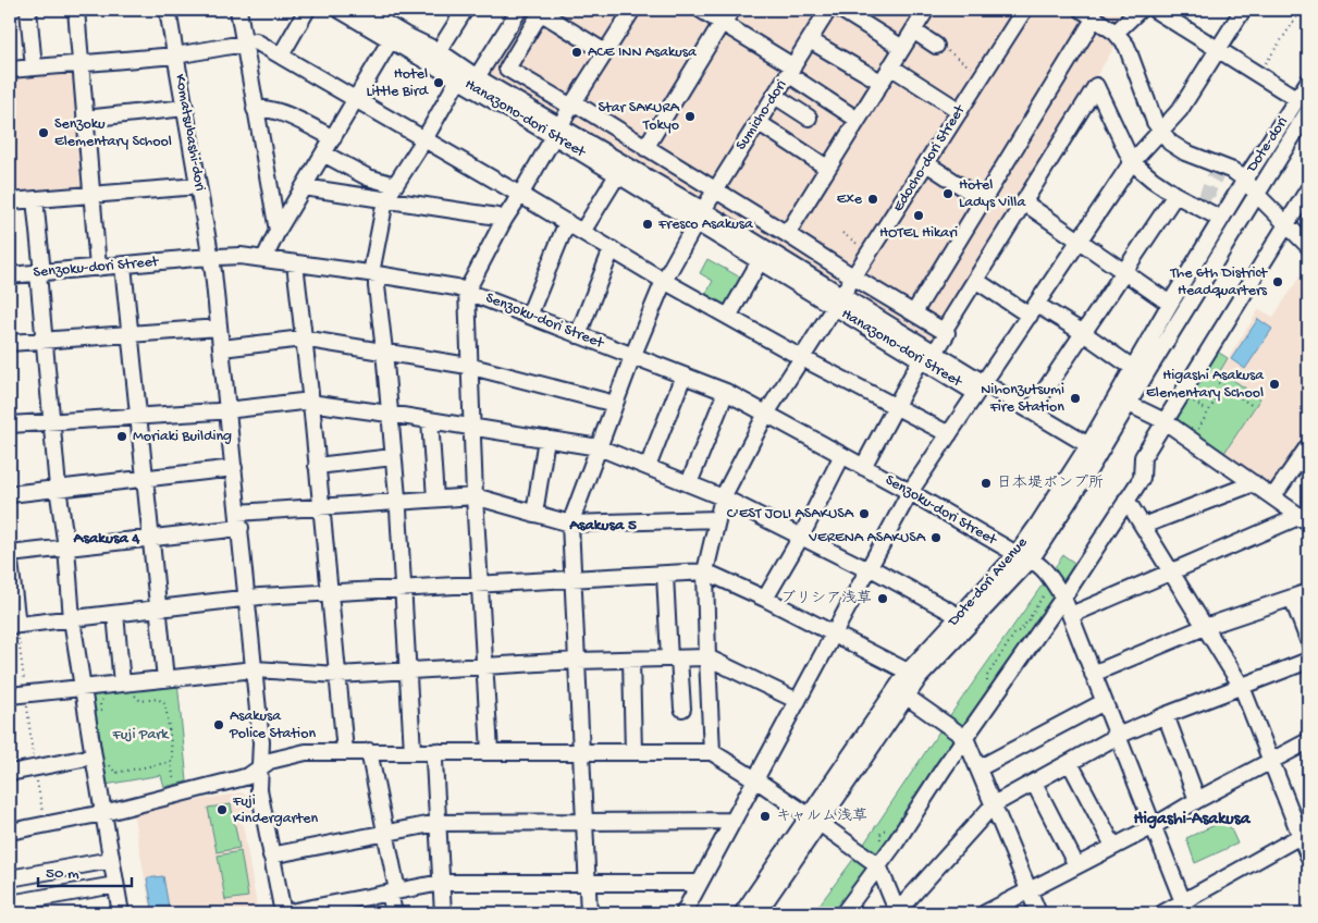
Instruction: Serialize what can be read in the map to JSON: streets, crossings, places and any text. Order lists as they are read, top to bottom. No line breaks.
{"streets":{"street":["Sumicho-dori","Hanazono-dori Street","Komatsubashi-dori","Dote-dori","Edocho-dori Street","Senzoku-dori Street","Dote-dori Avenue"]},"crossings":[["Sumicho-dori","Hanazono-dori Street"],["Sumicho-dori","Senzoku-dori Street"],["Hanazono-dori Street","Edocho-dori Street"],["Komatsubashi-dori","Senzoku-dori Street"],["Dote-dori","Dote-dori Avenue"],["Edocho-dori Street","Senzoku-dori Street"],["Senzoku-dori Street","Dote-dori Avenue"]],"districts":["Asakusa 5","Asakusa 4","Higashi-Asakusa"],"parks":["Fuji Park"],"places":["ACE INN Asakusa","Hotel Little Bird","Star SAKURA Tokyo","Senzoku Elementary School","Hotel Ladys Villa","Exe","HOTEL Hikari","Fresco Asakusa","The 6th District Headquarters","Higashi Asakusa Elementary School","Nihonzutsumi Fire Station","Moriaki Building","日本堤ポンプ所","C'EST JOLI ASAKUSA","VERENA ASAKUSA","ブリシア浅草","Asakusa Police Station","Fuji Kindergarten","キャルム浅草"],"scale_bar":"50 m"}
